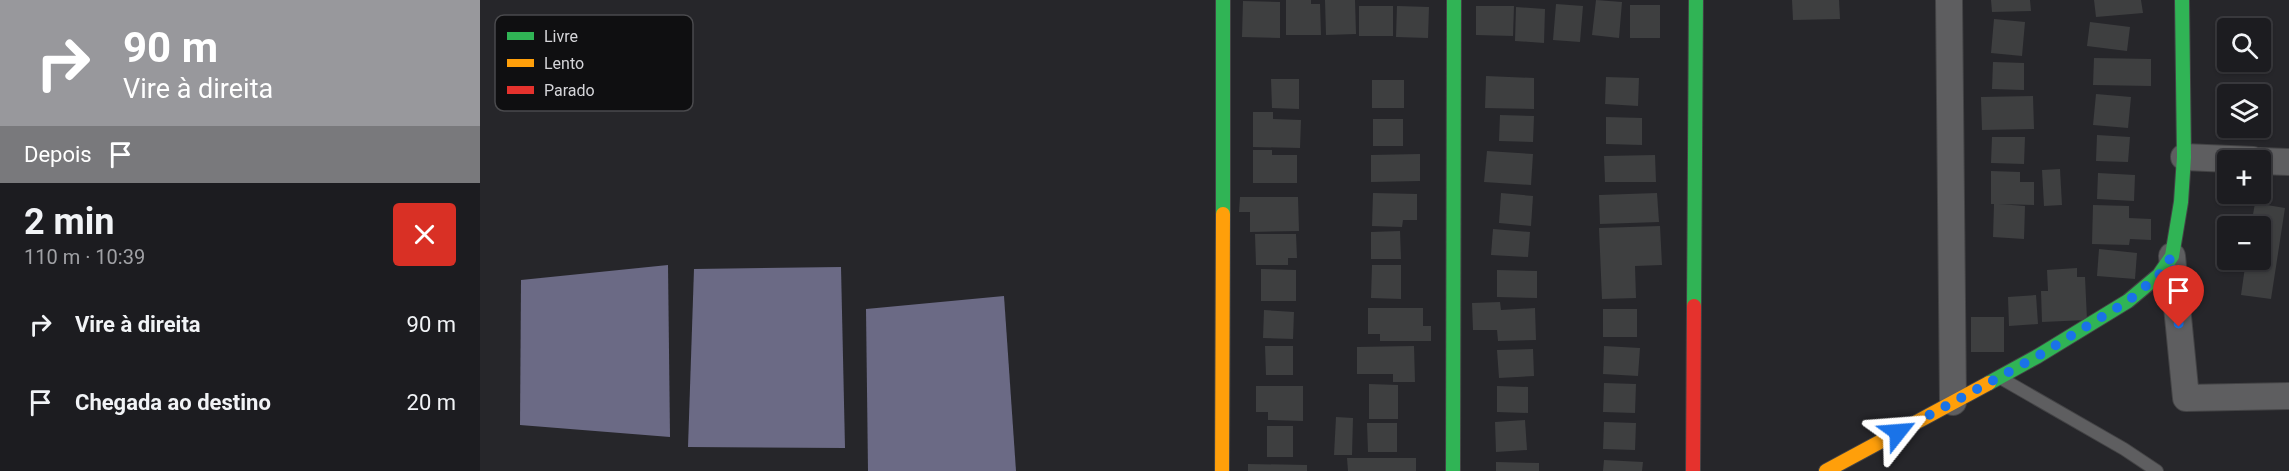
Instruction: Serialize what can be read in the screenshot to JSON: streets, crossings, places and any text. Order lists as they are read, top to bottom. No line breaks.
{"legend":["Livre","Lento","Parado"],"page":{"turn":["90 m","Vire à direita"],"map_buttons":["+","−"],"then":"Depois","heading":["2 min","110 m · 10:39"],"list":[{"name":"Vire à direita","value":"90 m"},{"name":"Chegada ao destino","value":"20 m"}]}}
